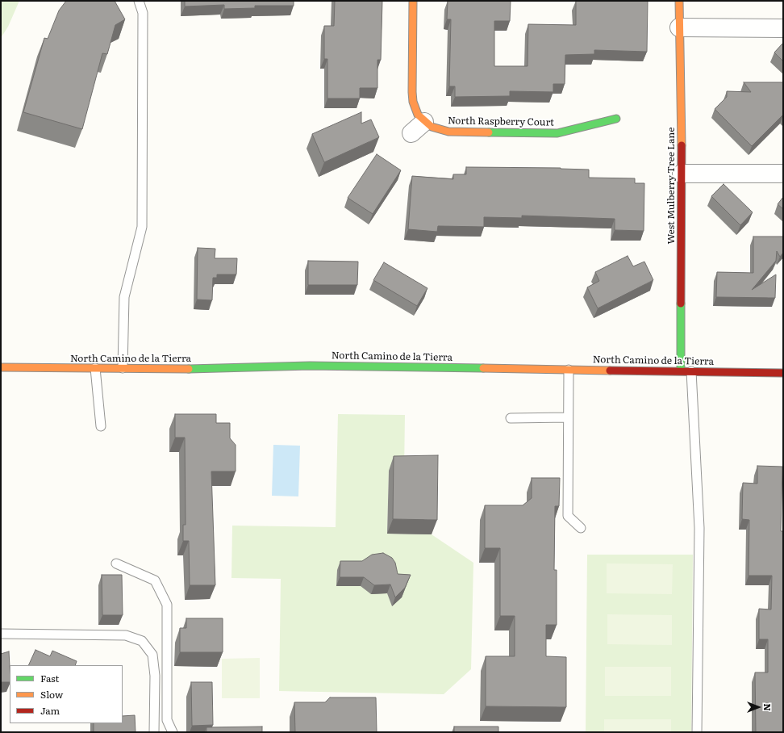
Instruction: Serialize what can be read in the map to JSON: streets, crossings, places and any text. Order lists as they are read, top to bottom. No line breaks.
{"streets":{"street":["North Raspberry Court","West Mulberry Tree Lane","North Camino de la Tierra"]},"crossings":[["West Mulberry Tree Lane","North Camino de la Tierra"]],"legend":["Fast","Slow","Jam"],"north":"right"}
